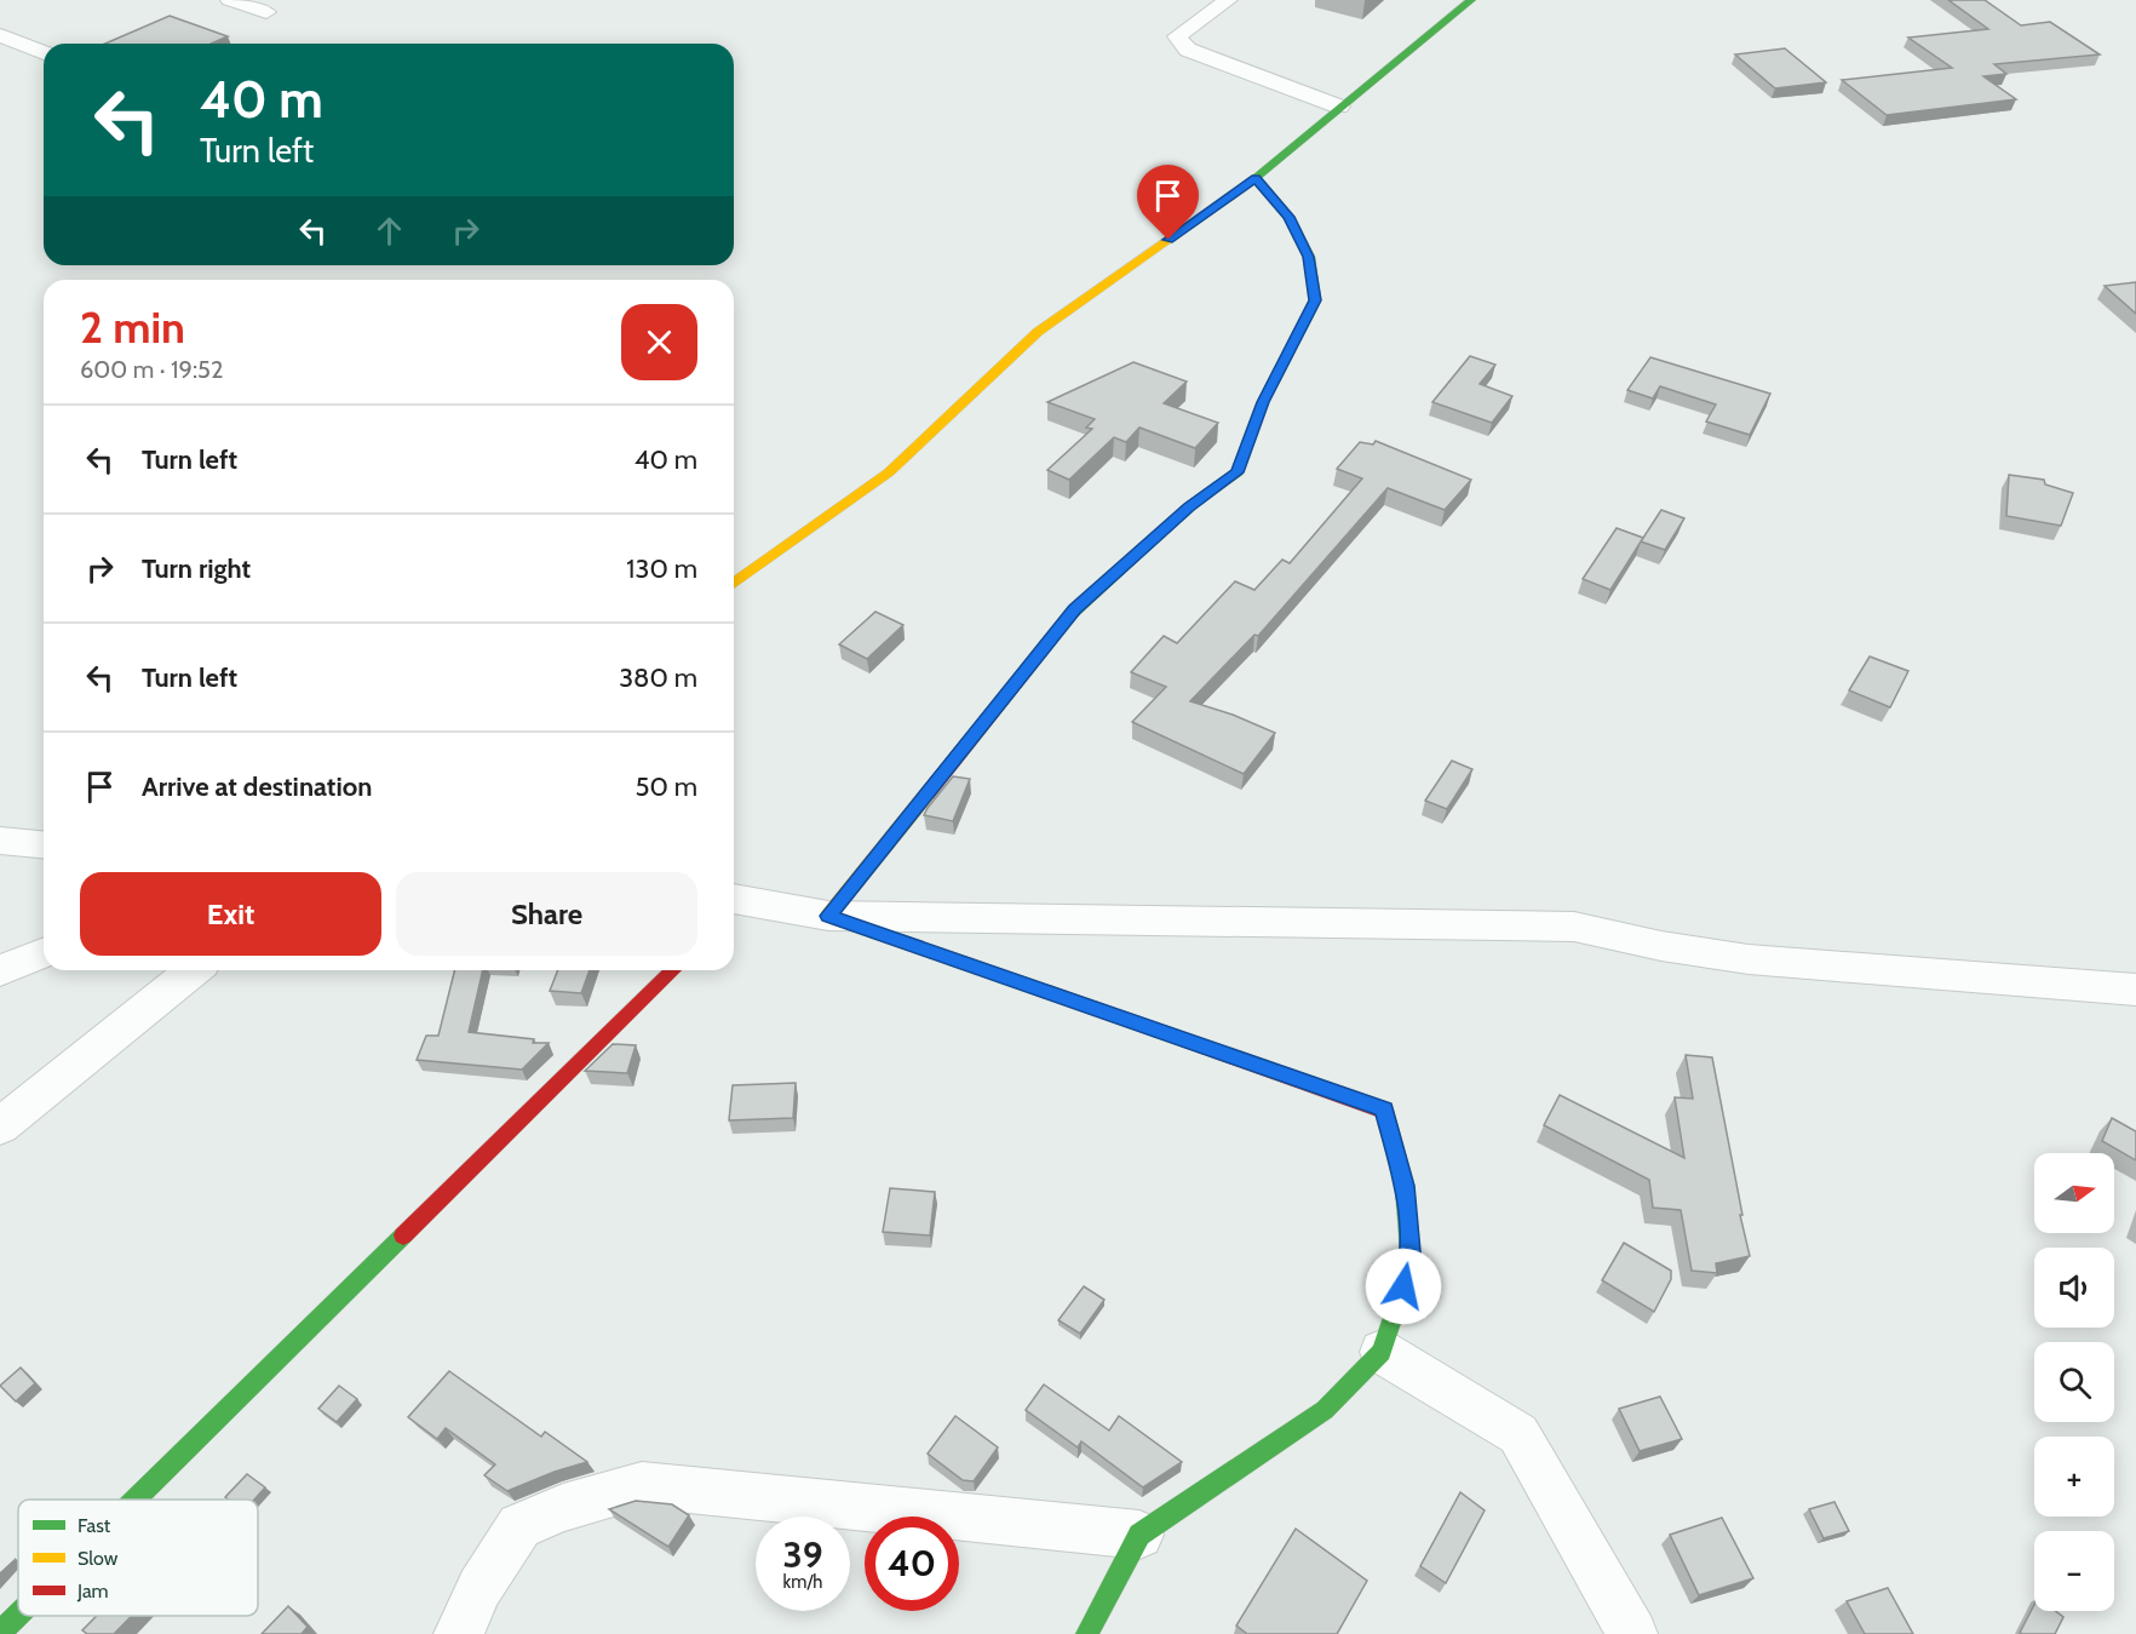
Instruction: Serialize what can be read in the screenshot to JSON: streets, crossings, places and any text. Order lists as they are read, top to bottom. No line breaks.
{"legend":["Fast","Slow","Jam"],"north":"right","page":{"turn":["40 m","Turn left"],"heading":["2 min","600 m · 19:52"],"list":[{"name":"Turn left","value":"40 m"},{"name":"Turn right","value":"130 m"},{"name":"Turn left","value":"380 m"},{"name":"Arrive at destination","value":"50 m"}],"buttons":["Exit","Share"],"map_buttons":["+","−"],"speed":"39 km/h","limit":"40"}}
